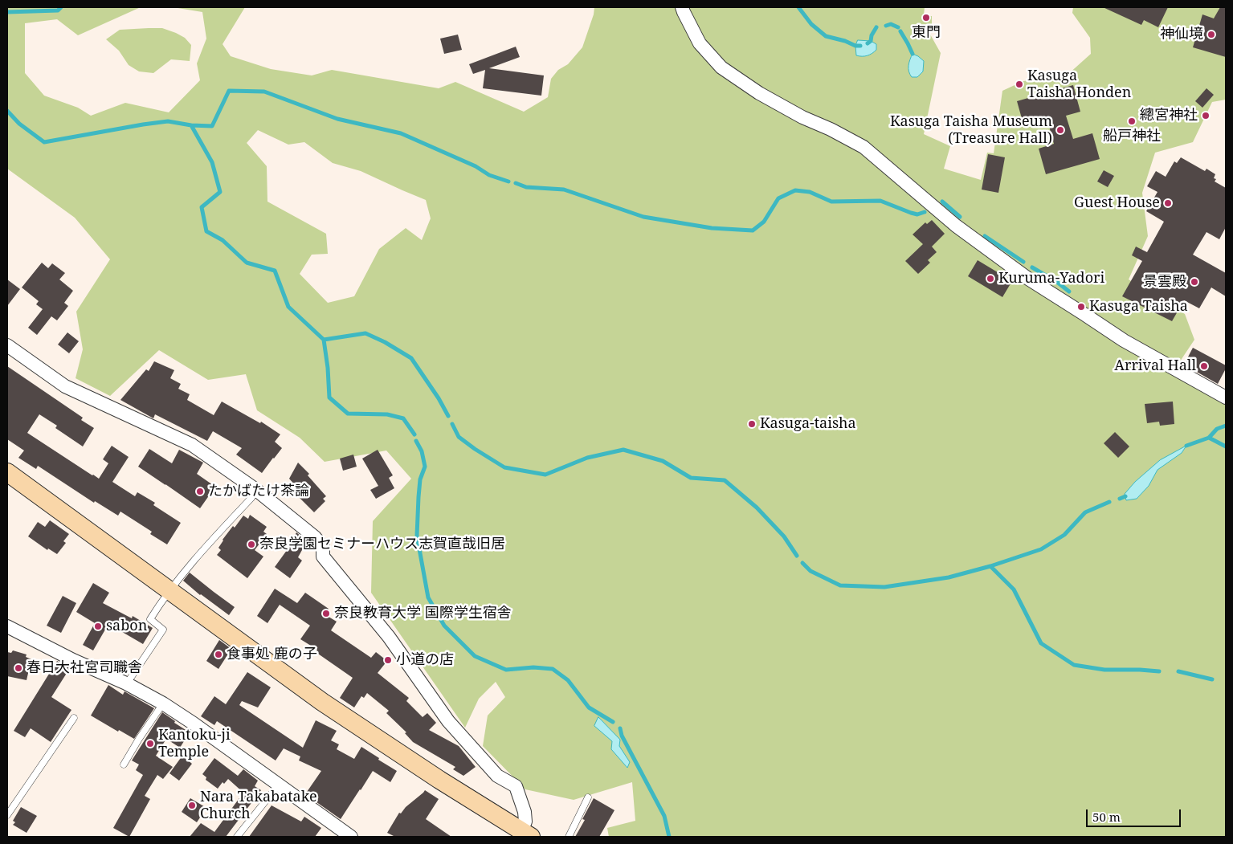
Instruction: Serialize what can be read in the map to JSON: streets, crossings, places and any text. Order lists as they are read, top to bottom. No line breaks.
{"places":["東門","神仙境","Kasuga Taisha Honden","總宮神社","船戸神社","Kasuga Taisha Museum (Treasure Hall)","Guest House","Kuruma-Yadori","景雲殿","Kasuga Taisha","Arrival Hall","Kasuga-taisha","たかばたけ茶論","奈良学園セミナーハウス志賀直哉旧居","奈良教育大学 国際学生宿舎","sabon","食事処 鹿の子","小道の店","春日大社宮司職舎","Kantoku-ji Temple","Nara Takabatake Church"],"scale_bar":"50 m"}
